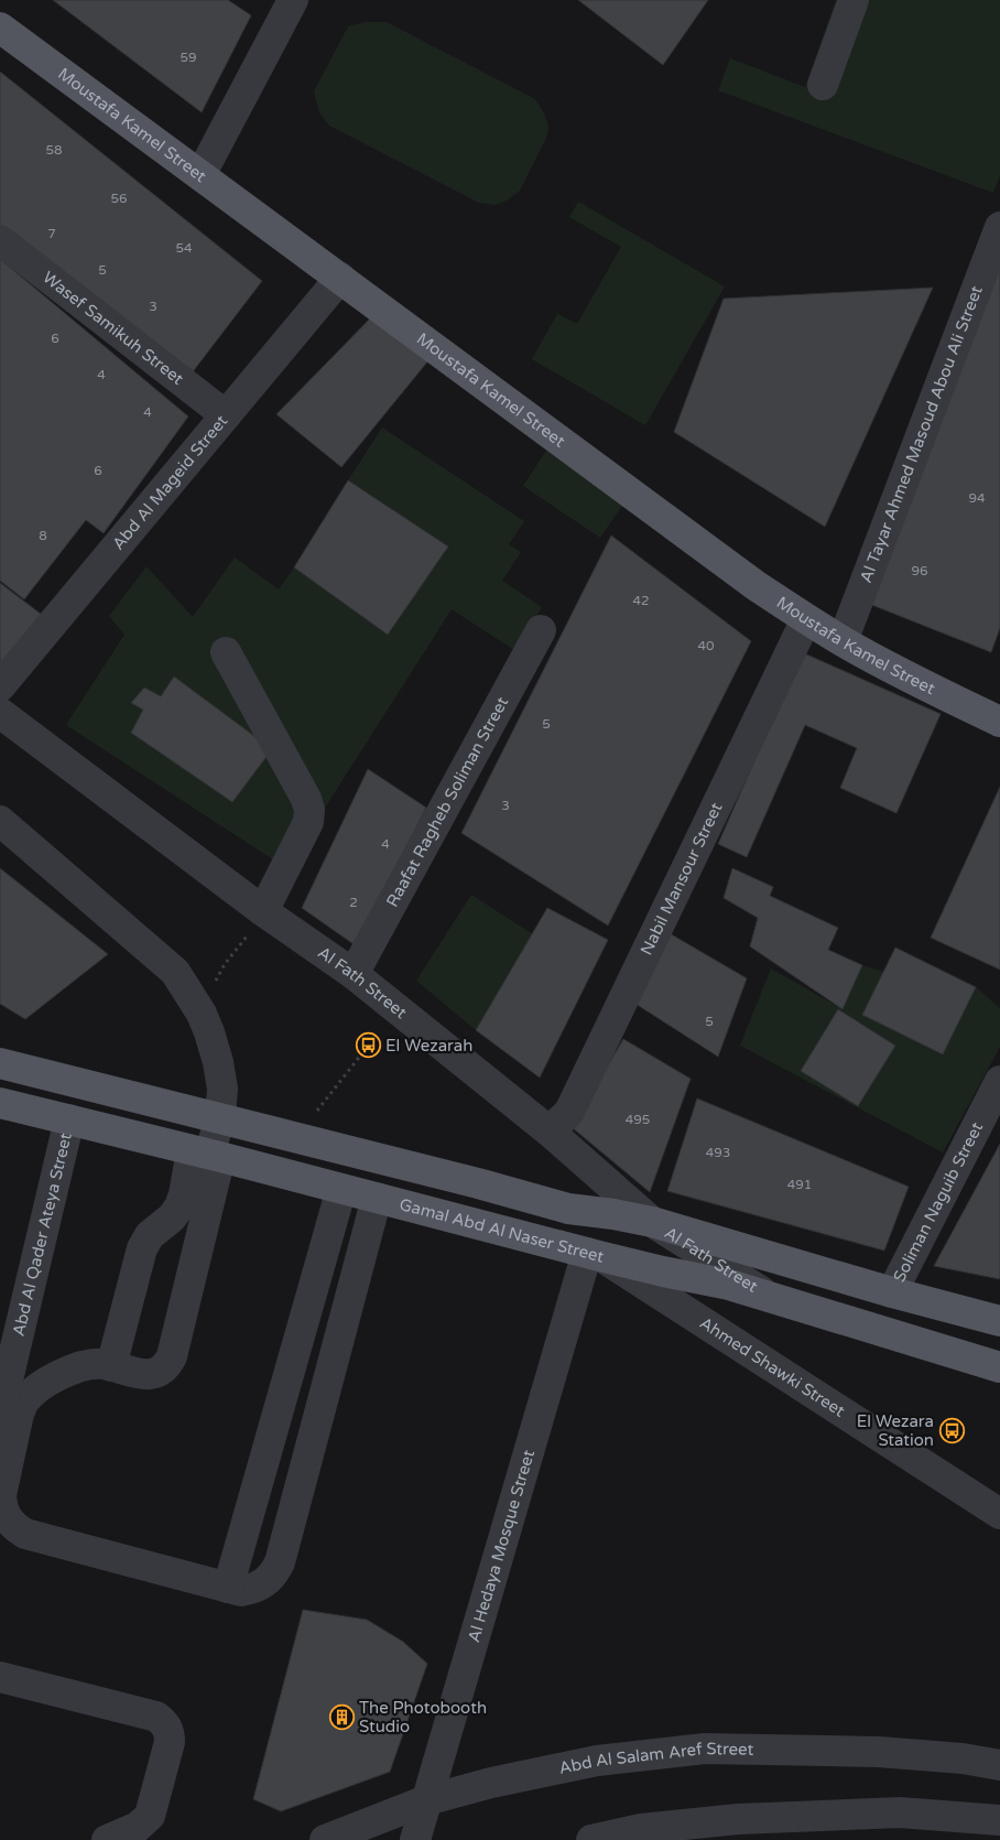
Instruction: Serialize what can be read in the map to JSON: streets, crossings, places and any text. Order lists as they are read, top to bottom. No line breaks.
{"streets":{"main road":["Moustafa Kamel Street","Gamal Abd Al Naser Street"],"street":["Wasef Samikuh Street","Al Tayar Ahmed Masoud Abou Ali Street","Abd Al Mageid Street","Raafat Ragheb Soliman Street","Nabil Mansour Street","Al Fath Street","Soliman Naguib Street","Abd Al Qader Ateya Street","Ahmed Shawki Street","Al Hedaya Mosque Street","Abd Al Salam Aref Street"]},"crossings":[["Moustafa Kamel Street","Al Tayar Ahmed Masoud Abou Ali Street"],["Moustafa Kamel Street","Abd Al Mageid Street"],["Moustafa Kamel Street","Nabil Mansour Street"],["Wasef Samikuh Street","Abd Al Mageid Street"],["Raafat Ragheb Soliman Street","Al Fath Street"],["Nabil Mansour Street","Al Fath Street"],["Al Fath Street","Gamal Abd Al Naser Street"],["Gamal Abd Al Naser Street","Abd Al Qader Ateya Street"],["Gamal Abd Al Naser Street","Ahmed Shawki Street"],["Gamal Abd Al Naser Street","Al Hedaya Mosque Street"],["Ahmed Shawki Street","Al Hedaya Mosque Street"],["Al Hedaya Mosque Street","Abd Al Salam Aref Street"]],"places":{"bus stop":["El Wezarah","El Wezara Station"],"building":["The Photobooth Studio"]},"house_numbers":["59","58","56","7","54","5","3","6","4","4","6","94","8","96","42","40","5","3","4","2","5","495","493","491"]}
